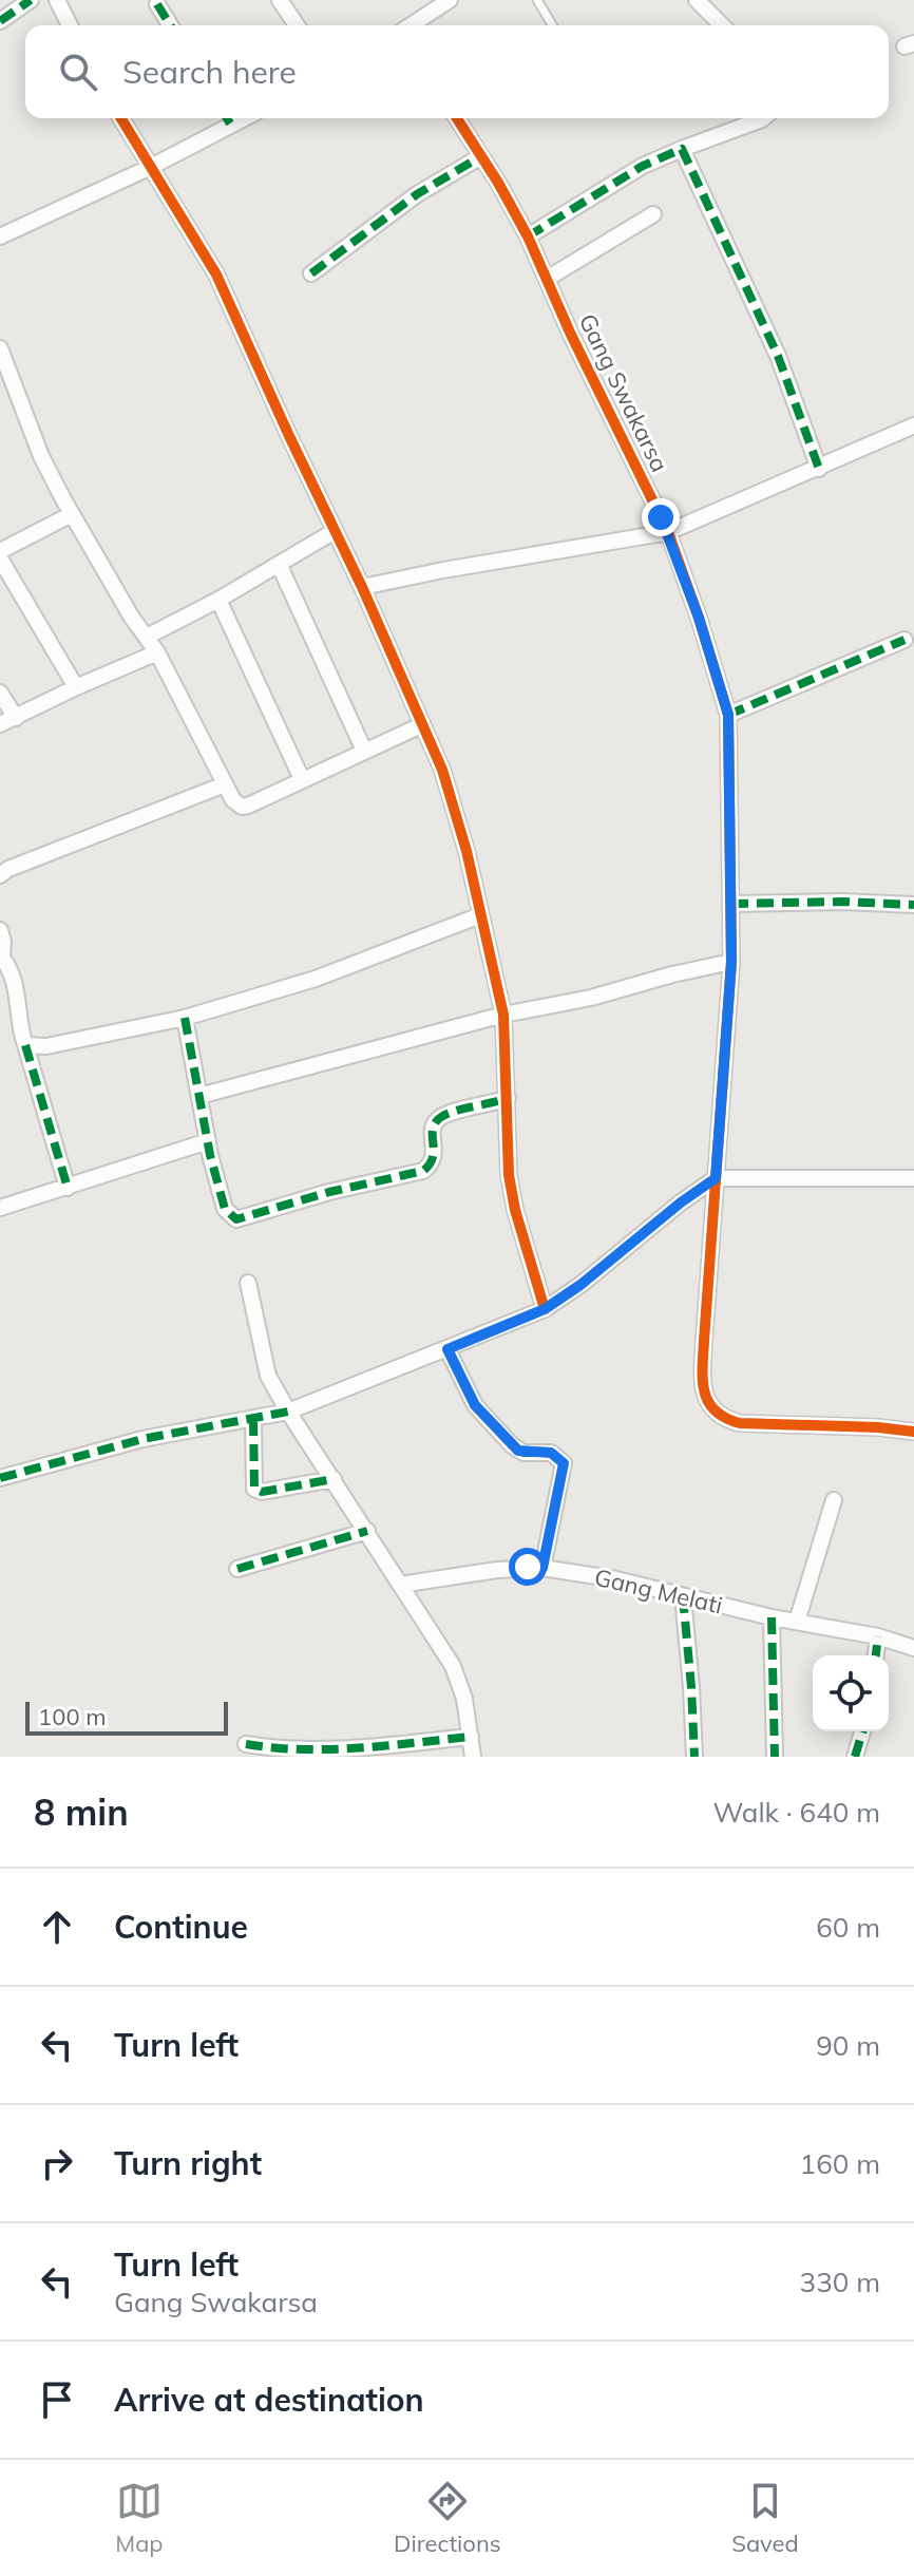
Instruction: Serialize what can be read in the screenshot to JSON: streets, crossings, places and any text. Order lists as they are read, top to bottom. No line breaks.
{"streets":{"street":["Gang Swakarsa","Gang Melati"]},"scale_bar":"100 m","page":{"search":"Search here","scale":"100 m","heading":["8 min","Walk · 640 m"],"list":[["Continue","60 m"],["Turn left","90 m"],["Turn right","160 m"],["Turn left","Gang Swakarsa","330 m"],"Arrive at destination"],"nav":["Map","Directions","Saved"]}}
